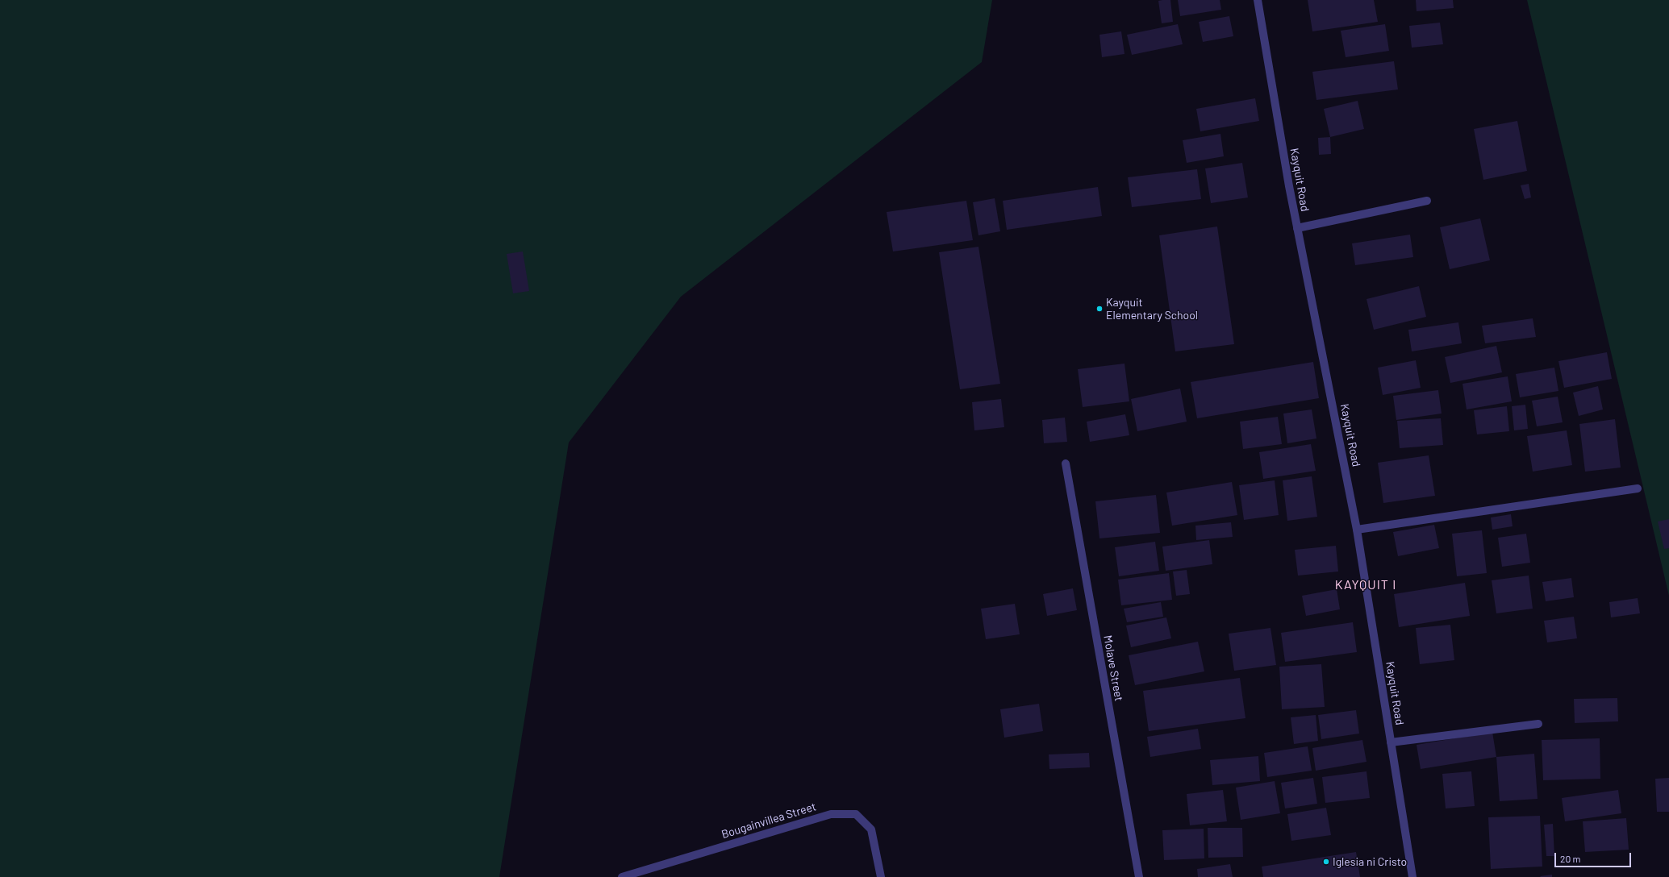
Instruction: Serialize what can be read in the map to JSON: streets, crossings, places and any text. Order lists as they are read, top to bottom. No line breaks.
{"streets":{"street":["Kayquit Road","Molave Street","Bougainvillea Street"]},"districts":["KAYQUIT I"],"places":["Kayquit Elementary School","Iglesia ni Cristo"],"scale_bar":"20 m"}
